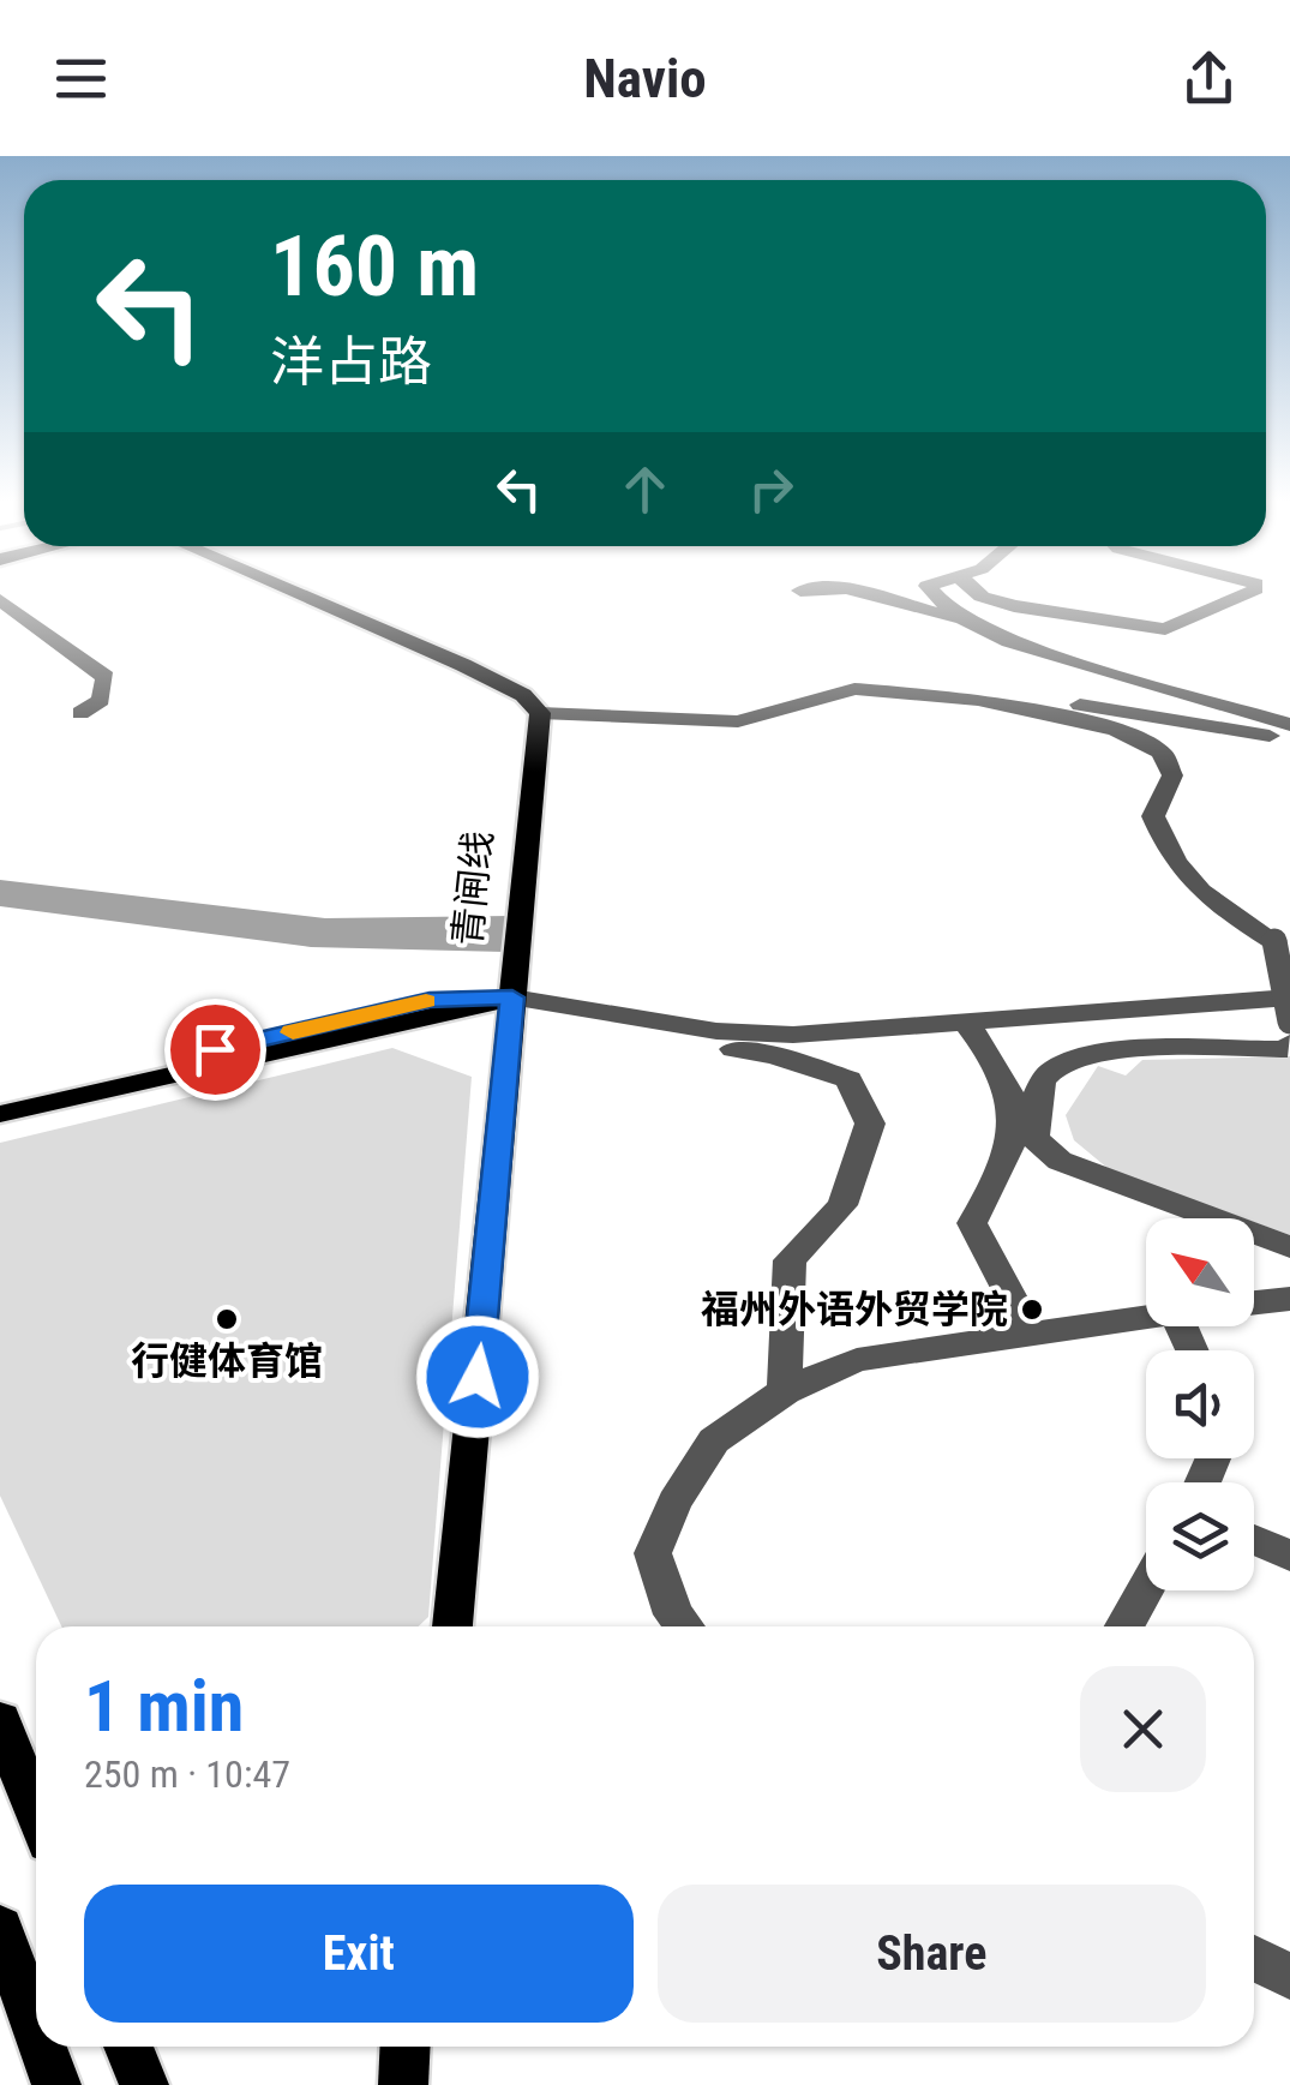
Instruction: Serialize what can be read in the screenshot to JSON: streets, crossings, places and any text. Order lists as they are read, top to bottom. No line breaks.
{"streets":{"main road":["青闸线"]},"places":["福州外语外贸学院","行健体育馆"],"north":"top left","page":{"header":"Navio","turn":["160 m","洋占路"],"heading":["1 min","250 m · 10:47"],"buttons":["Exit","Share"]}}
